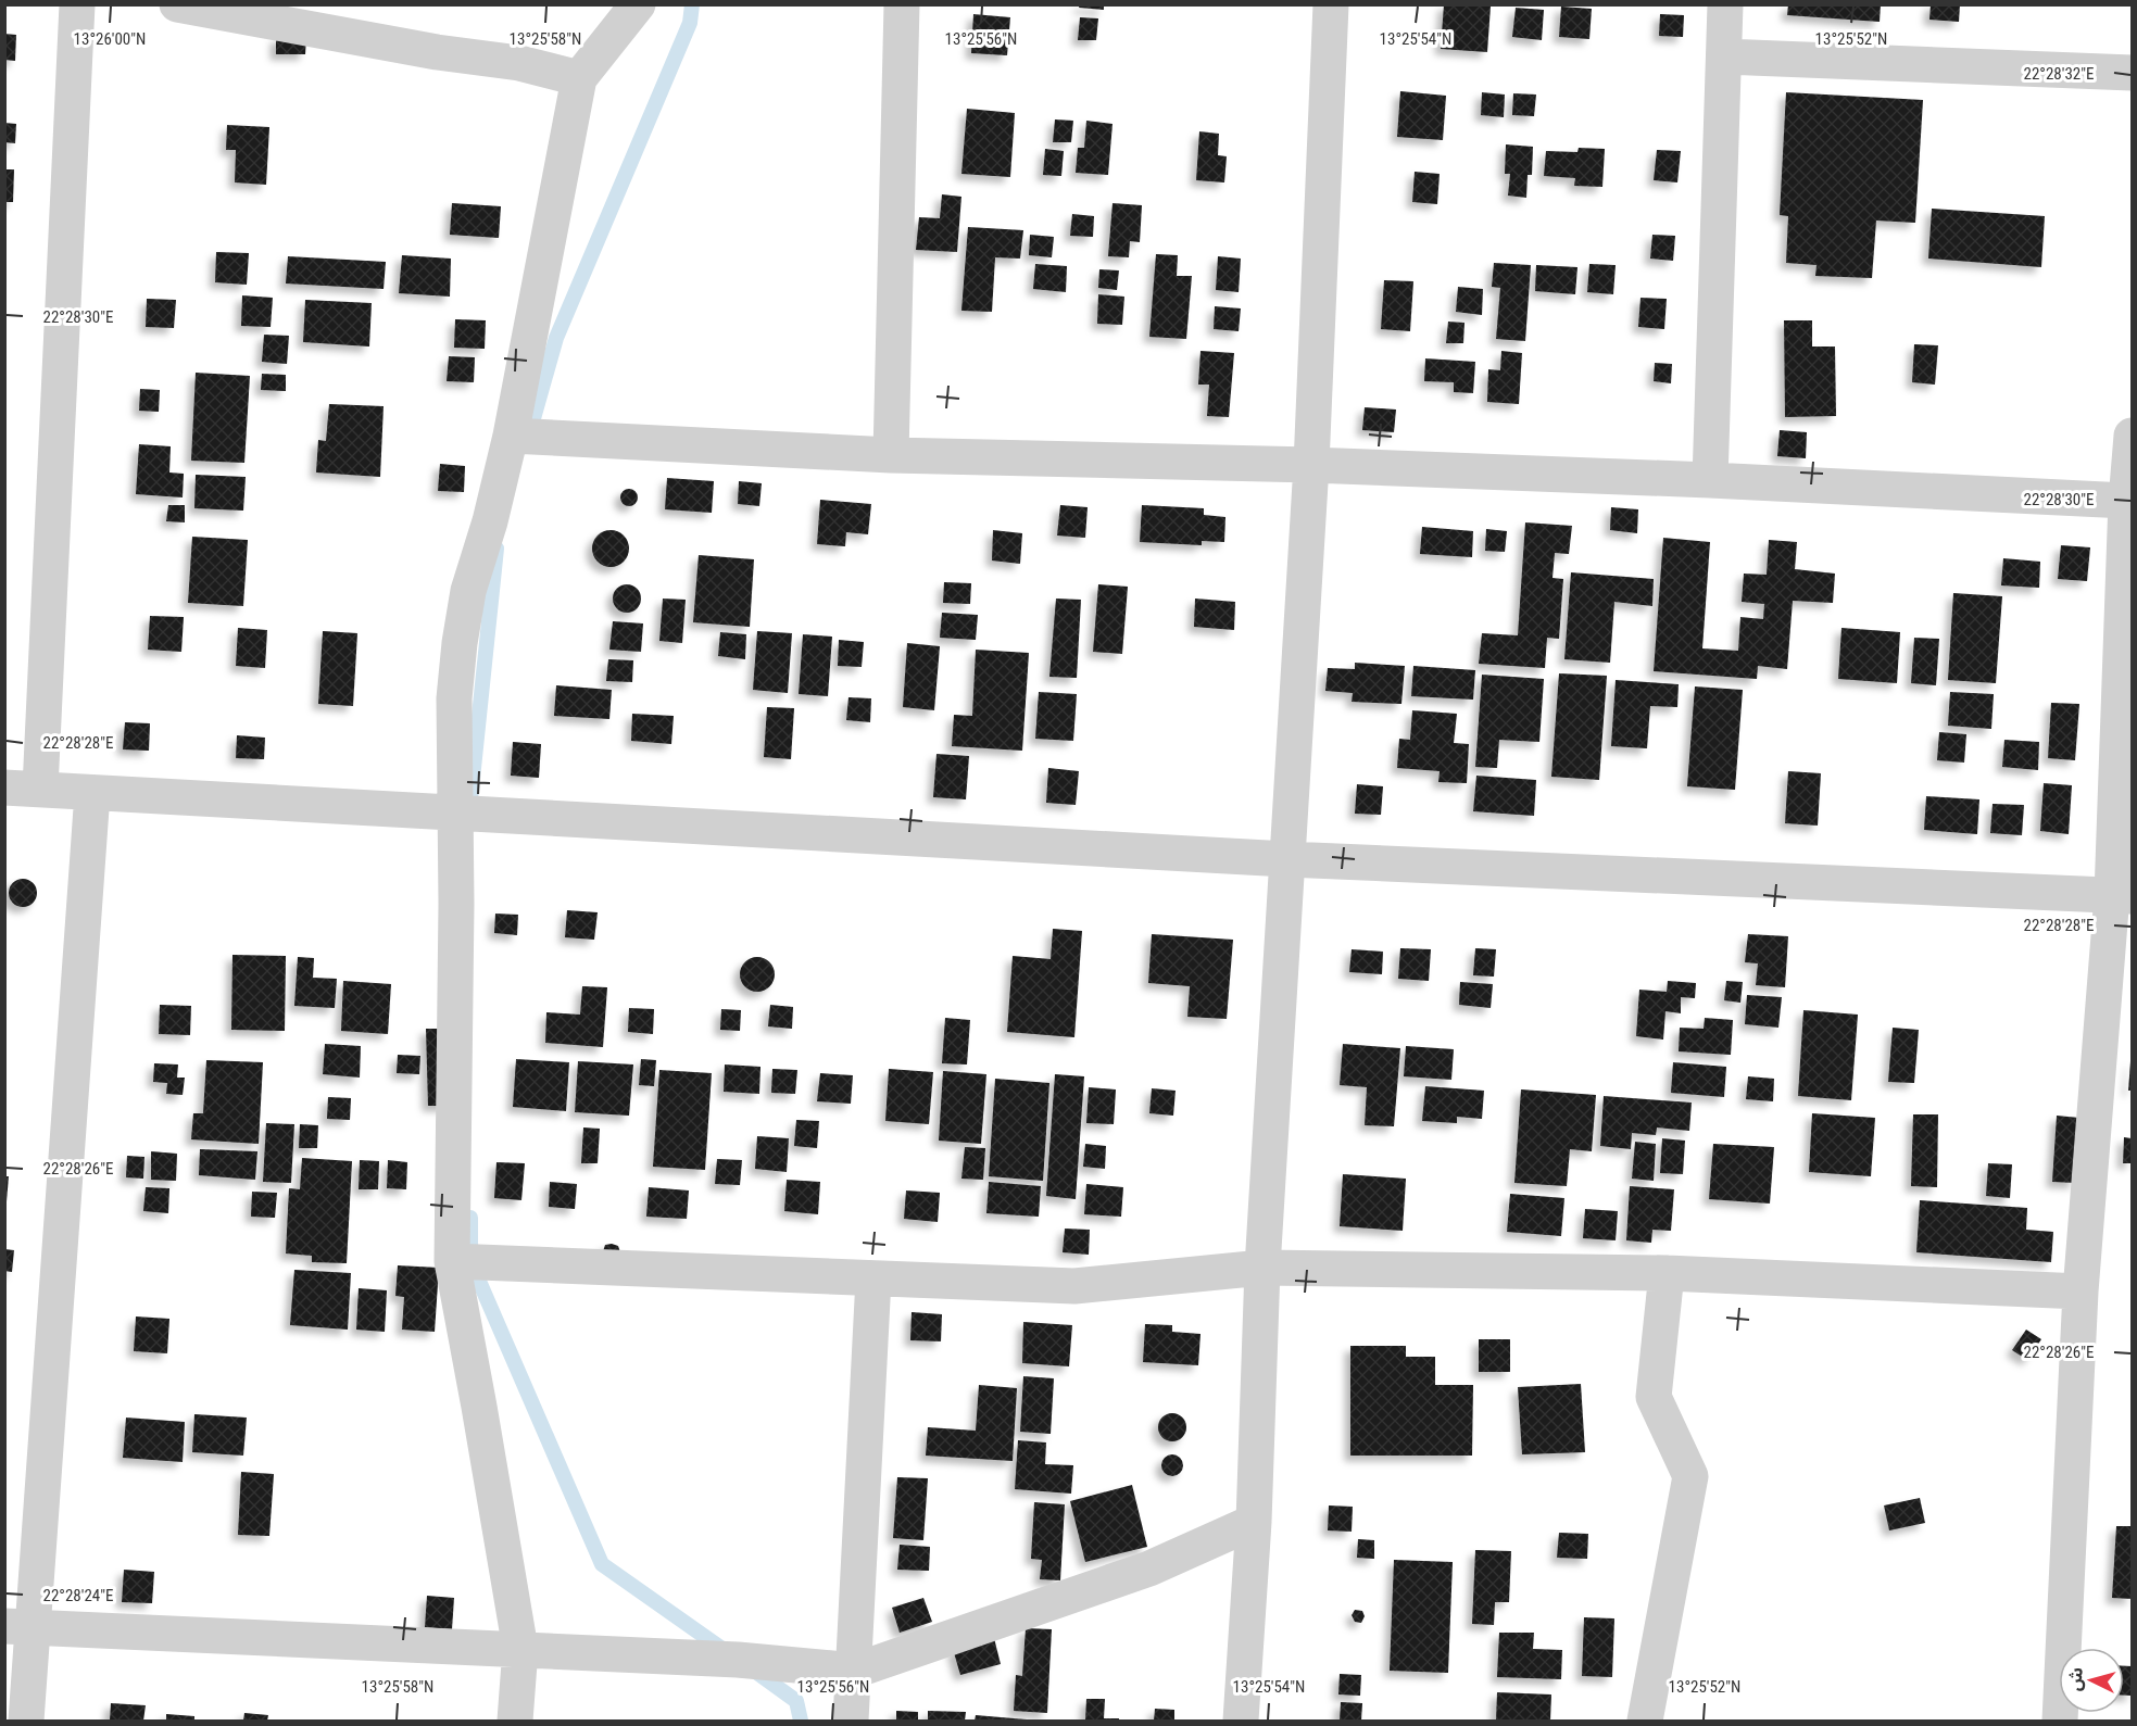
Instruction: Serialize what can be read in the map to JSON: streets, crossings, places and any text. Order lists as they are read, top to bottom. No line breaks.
{"north":"left","coordinates":["13°25'58\"N","13°25'56\"N","13°25'54\"N","13°25'52\"N","13°26'00\"N","22°28'32\"E","22°28'30\"E","22°28'28\"E","22°28'26\"E","22°28'24\"E"]}
